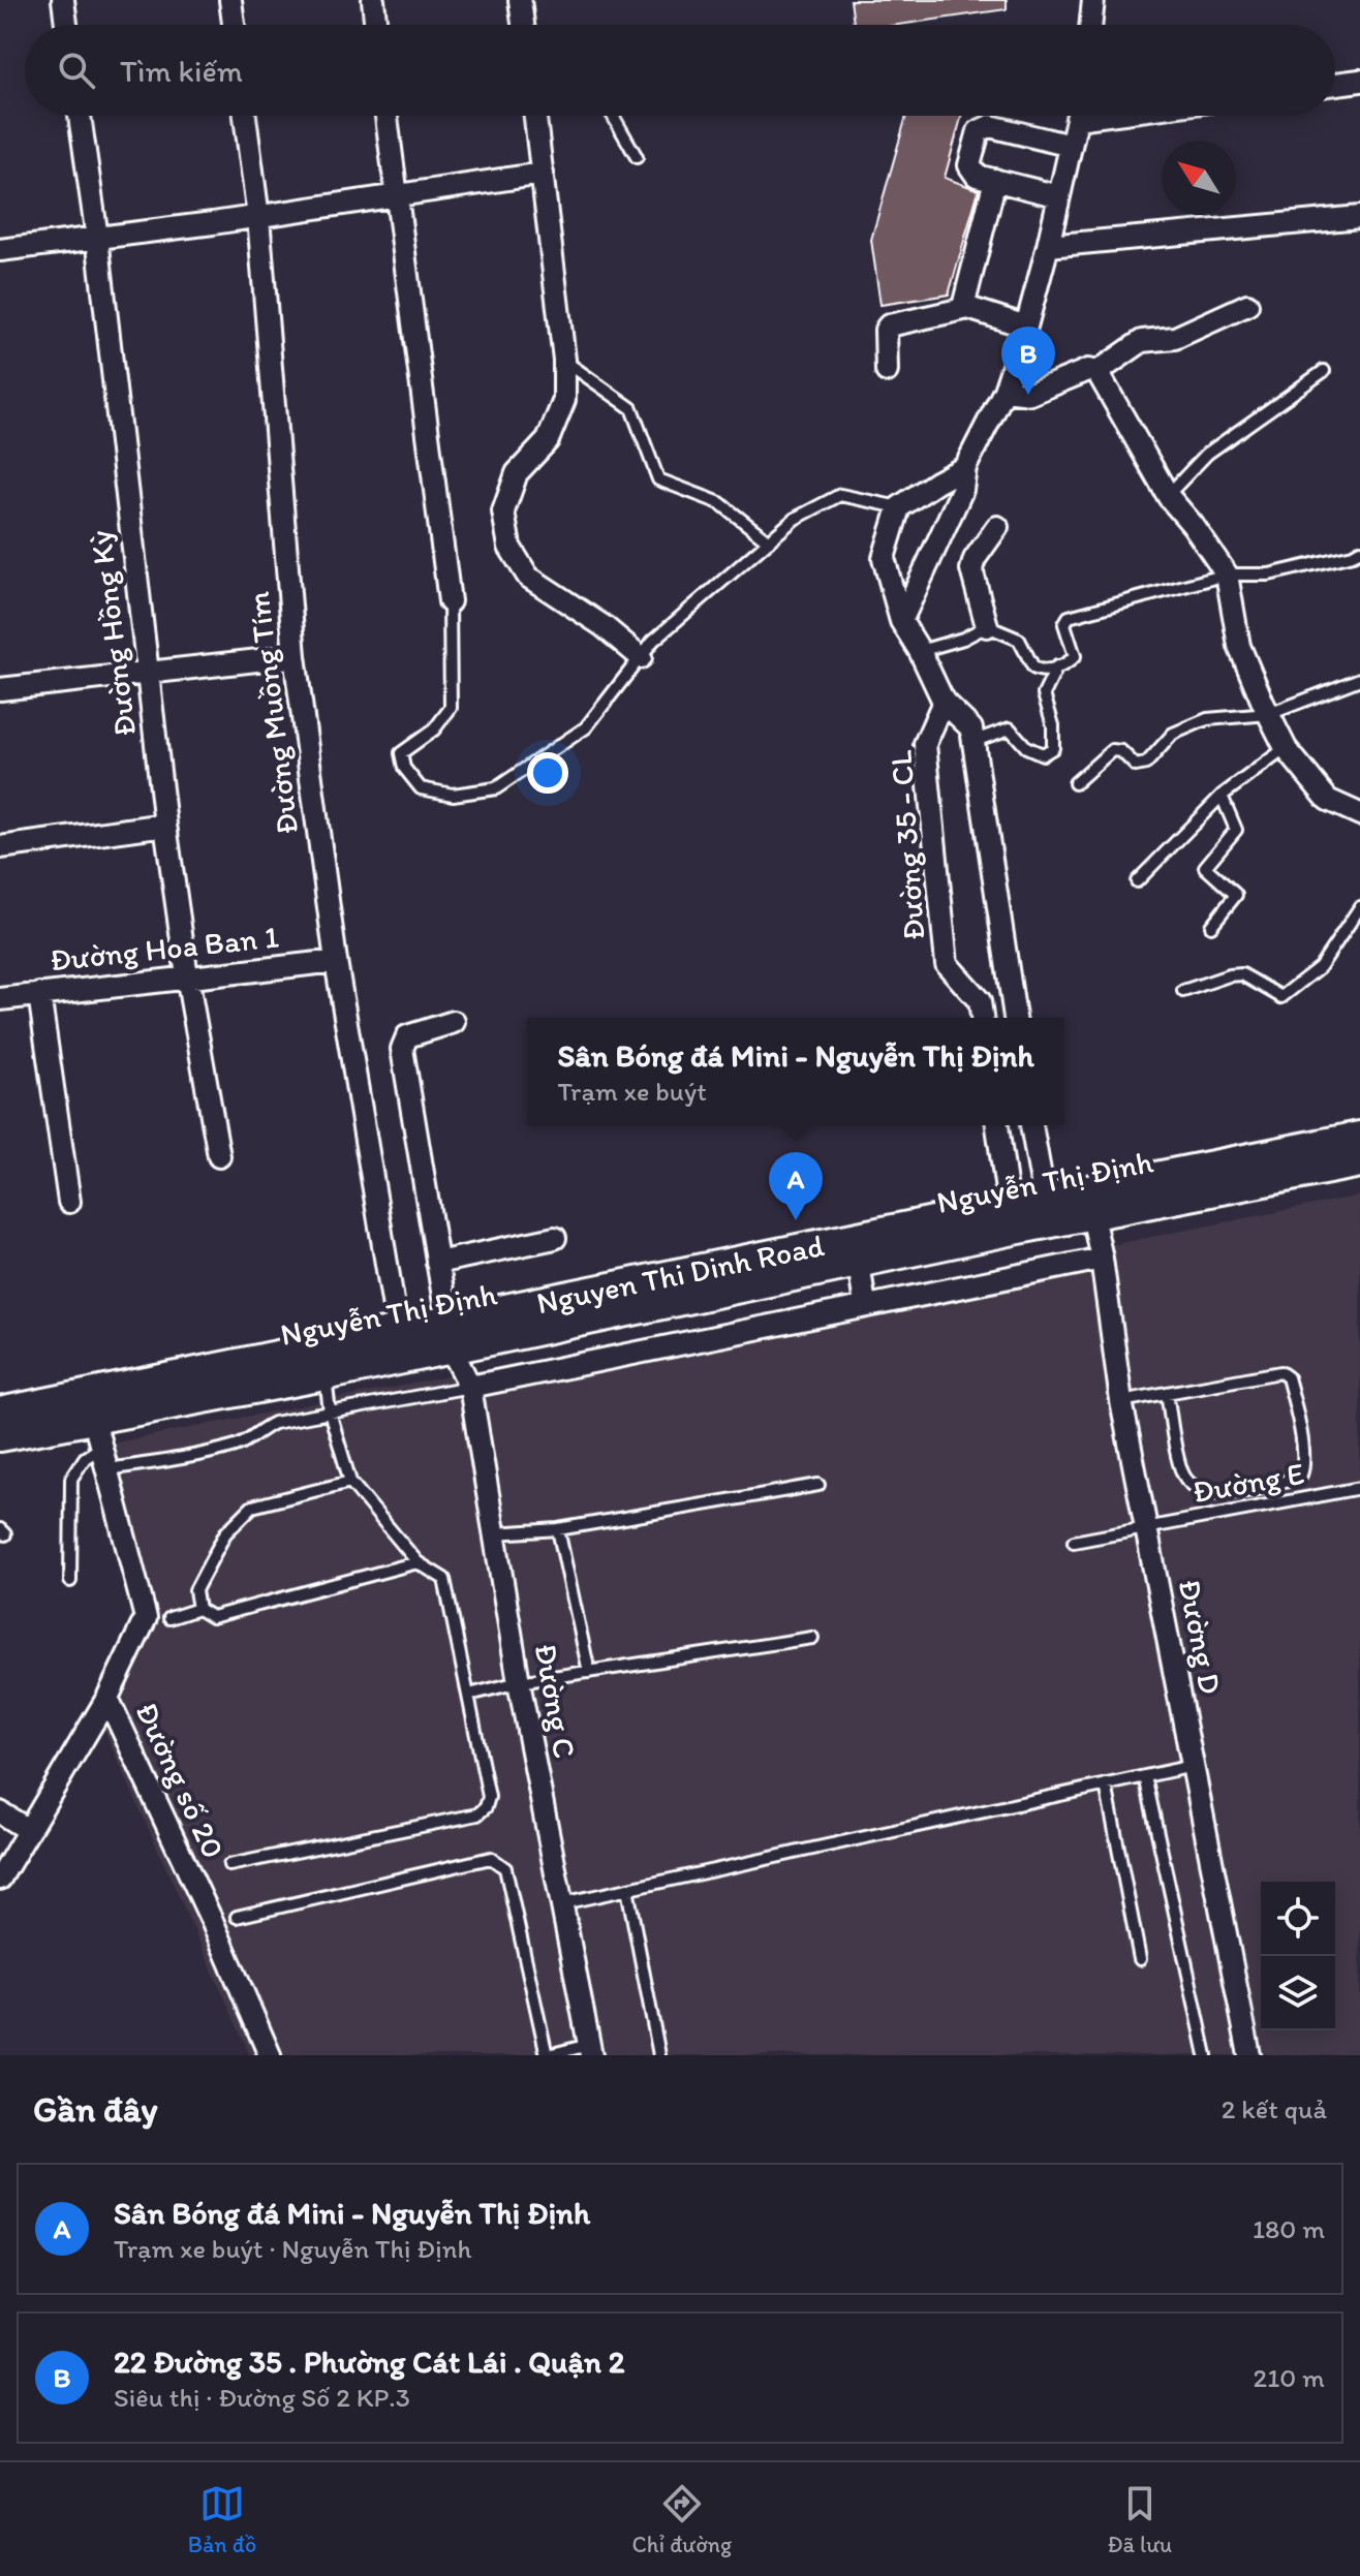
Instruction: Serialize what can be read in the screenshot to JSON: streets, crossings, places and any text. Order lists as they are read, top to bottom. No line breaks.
{"streets":{"main road":["Nguyễn Thị Định","Nguyen Thi Dinh Road"],"street":["Đường Hồng Kỳ","Đường Muồng Tím","Đường 35 - CL","Đường Hoa Ban 1","Đường D","Đường C","Đường số 20"],"lane":["Đường E"]},"crossings":[["Đường Hồng Kỳ","Đường Hoa Ban 1"],["Đường Muồng Tím","Đường Hoa Ban 1"],["Đường Muồng Tím","Nguyễn Thị Định"],["Nguyễn Thị Định","Nguyen Thi Dinh Road"],["Nguyễn Thị Định","Đường D"],["Nguyễn Thị Định","Đường C"],["Nguyễn Thị Định","Đường số 20"],["Nguyen Thi Dinh Road","Đường C"],["Đường E","Đường D"]],"north":"top left","page":{"search":"Tìm kiếm","pins":["B","A"],"popup":["Sân Bóng đá Mini - Nguyễn Thị Định","Trạm xe buýt"],"heading":["Gần đây","2 kết quả"],"list":[{"mark":"A","name":"Sân Bóng đá Mini - Nguyễn Thị Định","note":"Trạm xe buýt · Nguyễn Thị Định","value":"180 m"},{"mark":"B","name":"22 Đường 35 . Phường Cát Lái . Quận 2","note":"Siêu thị · Đường Số 2 KP.3","value":"210 m"}],"nav":["Bản đồ","Chỉ đường","Đã lưu"]}}
